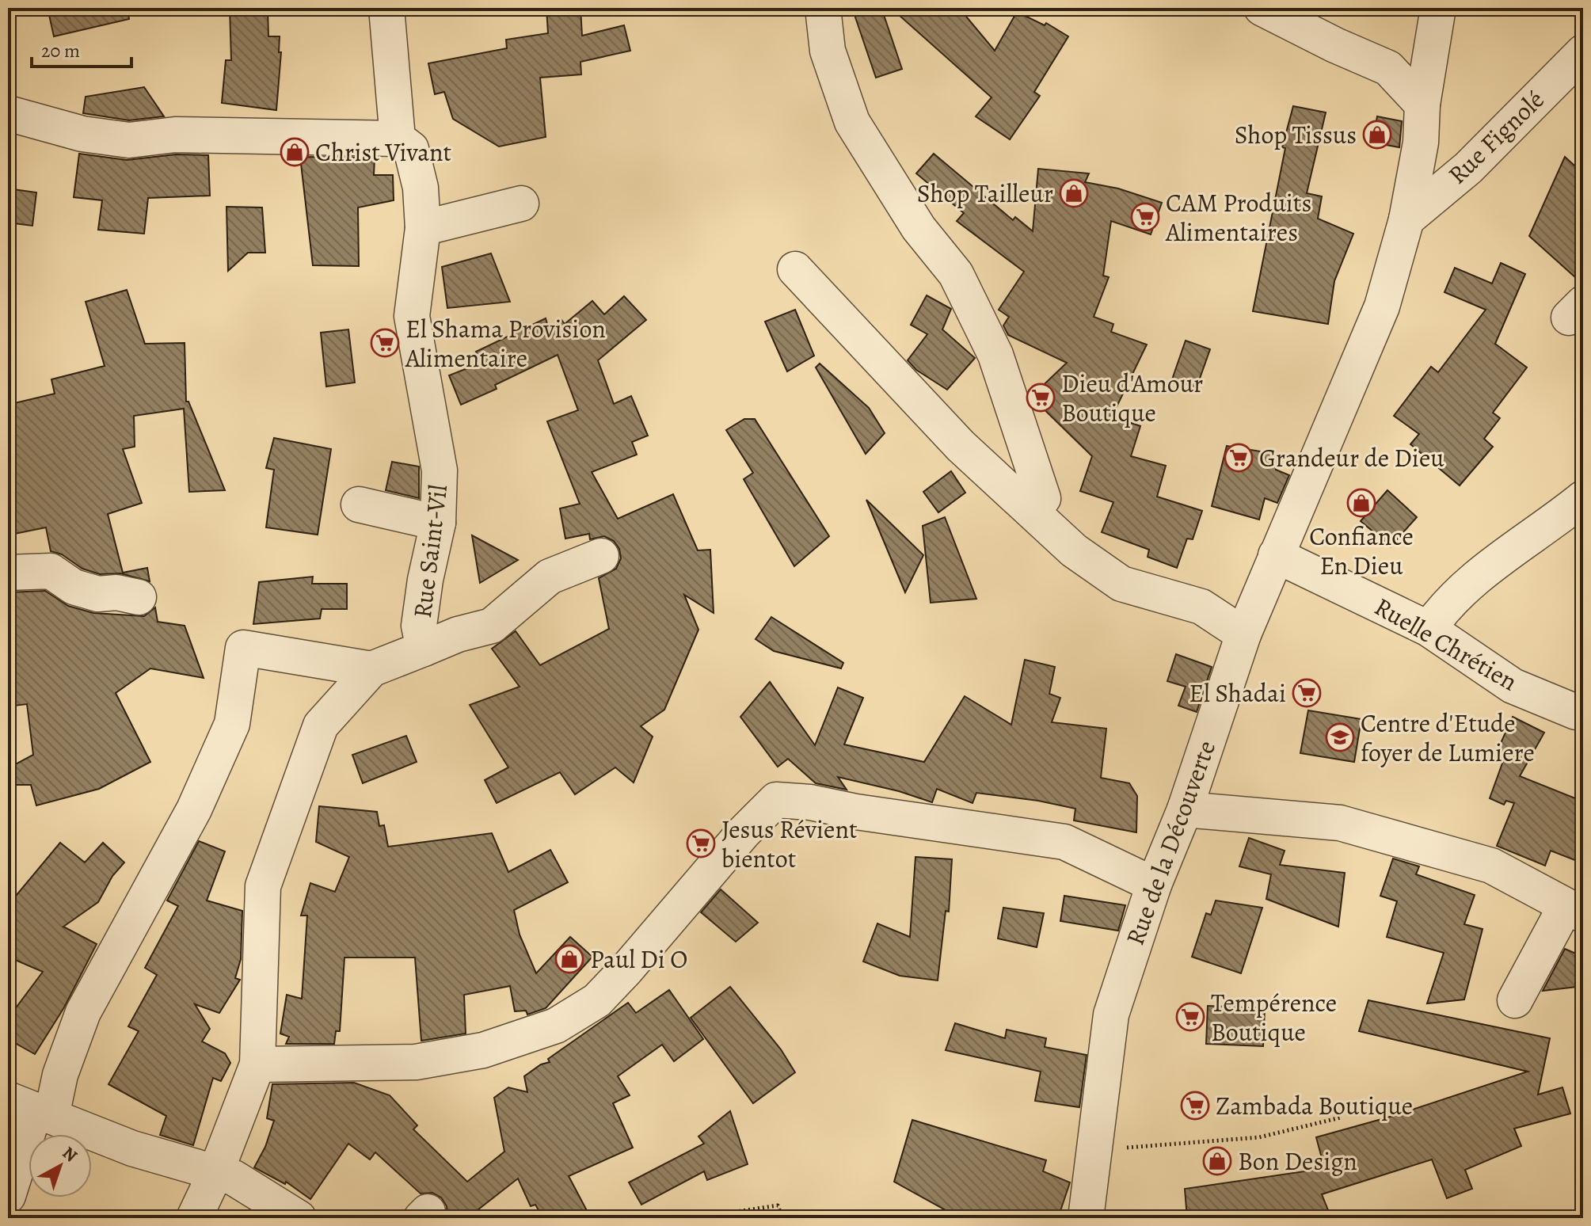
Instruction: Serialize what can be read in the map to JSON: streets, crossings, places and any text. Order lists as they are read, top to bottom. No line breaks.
{"streets":{"street":["Rue Fignolé","Rue Saint-Vil","Ruelle Chrétien","Rue de la Découverte"]},"crossings":[["Rue Fignolé","Rue de la Découverte"],["Ruelle Chrétien","Rue de la Découverte"]],"places":{"shop":["Shop Tissus","Christ Vivant","Shop Tailleur","Confiance En Dieu","Paul Di O","Bon Design"],"supermarket":["CAM Produits Alimentaires","El Shama Provision Alimentaire","Dieu d'Amour Boutique","Grandeur de Dieu","El Shadai","Jesus Révient bientot","Tempérence Boutique","Zambada Boutique"],"school or university":["Centre d'Etude foyer de Lumiere"]},"scale_bar":"20 m","north":"top right"}
